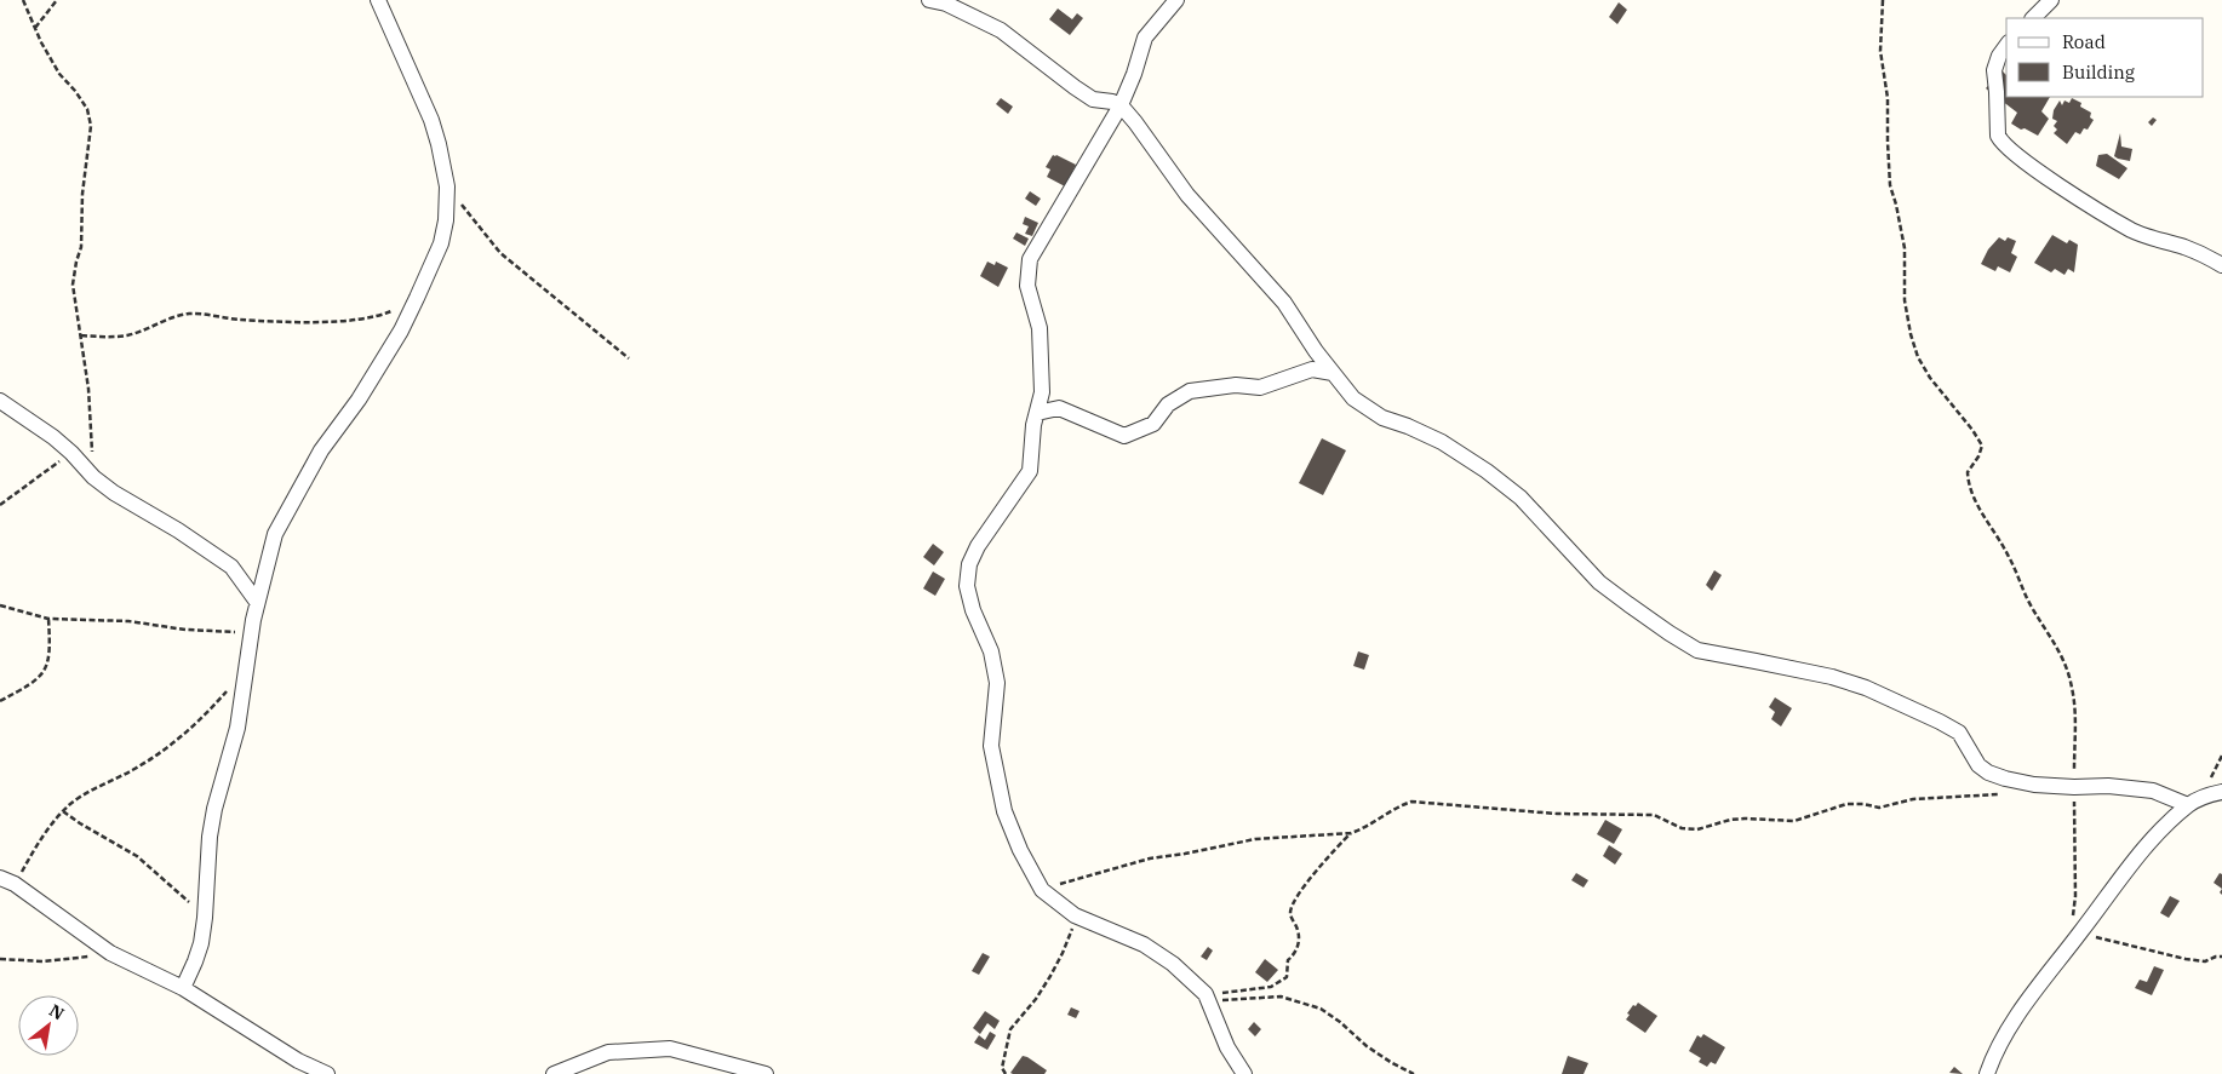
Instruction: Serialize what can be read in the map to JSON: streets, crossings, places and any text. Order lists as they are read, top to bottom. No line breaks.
{"legend":["Road","Building"],"north":"top right"}
